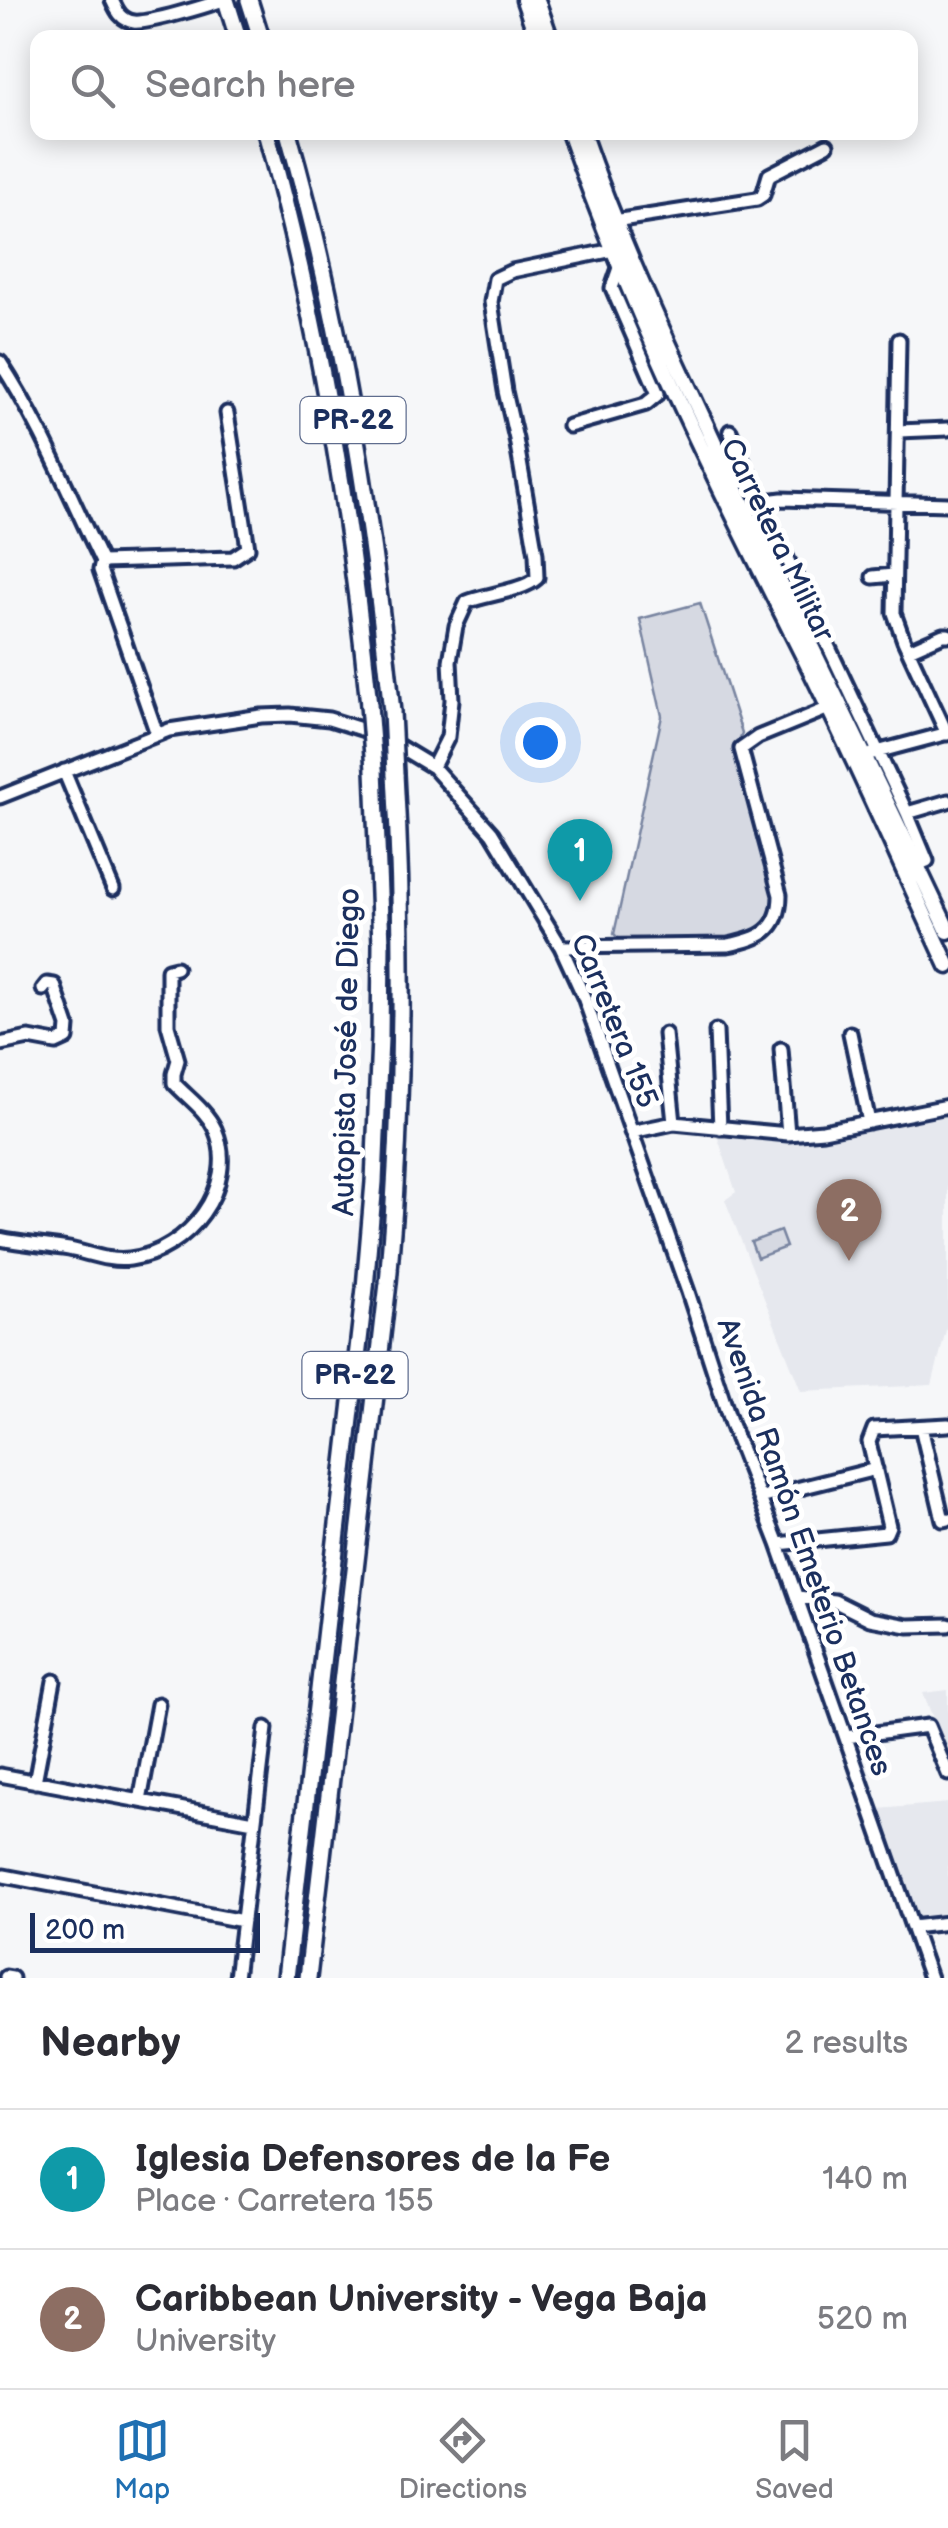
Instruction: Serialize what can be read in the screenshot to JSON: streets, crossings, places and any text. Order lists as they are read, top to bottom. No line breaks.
{"streets":{"highway":["PR-22","Autopista José de Diego"],"main road":["Carretera Militar"],"street":["Carretera 155","Avenida Ramón Emeterio Betances"]},"crossings":[["Carretera 155","Avenida Ramón Emeterio Betances"]],"scale_bar":"200 m","page":{"search":"Search here","pins":["1","2"],"scale":"200 m","heading":["Nearby","2 results"],"list":[{"mark":"1","name":"Iglesia Defensores de la Fe","note":"Place · Carretera 155","value":"140 m"},{"mark":"2","name":"Caribbean University - Vega Baja","note":"University","value":"520 m"}],"nav":["Map","Directions","Saved"]}}
